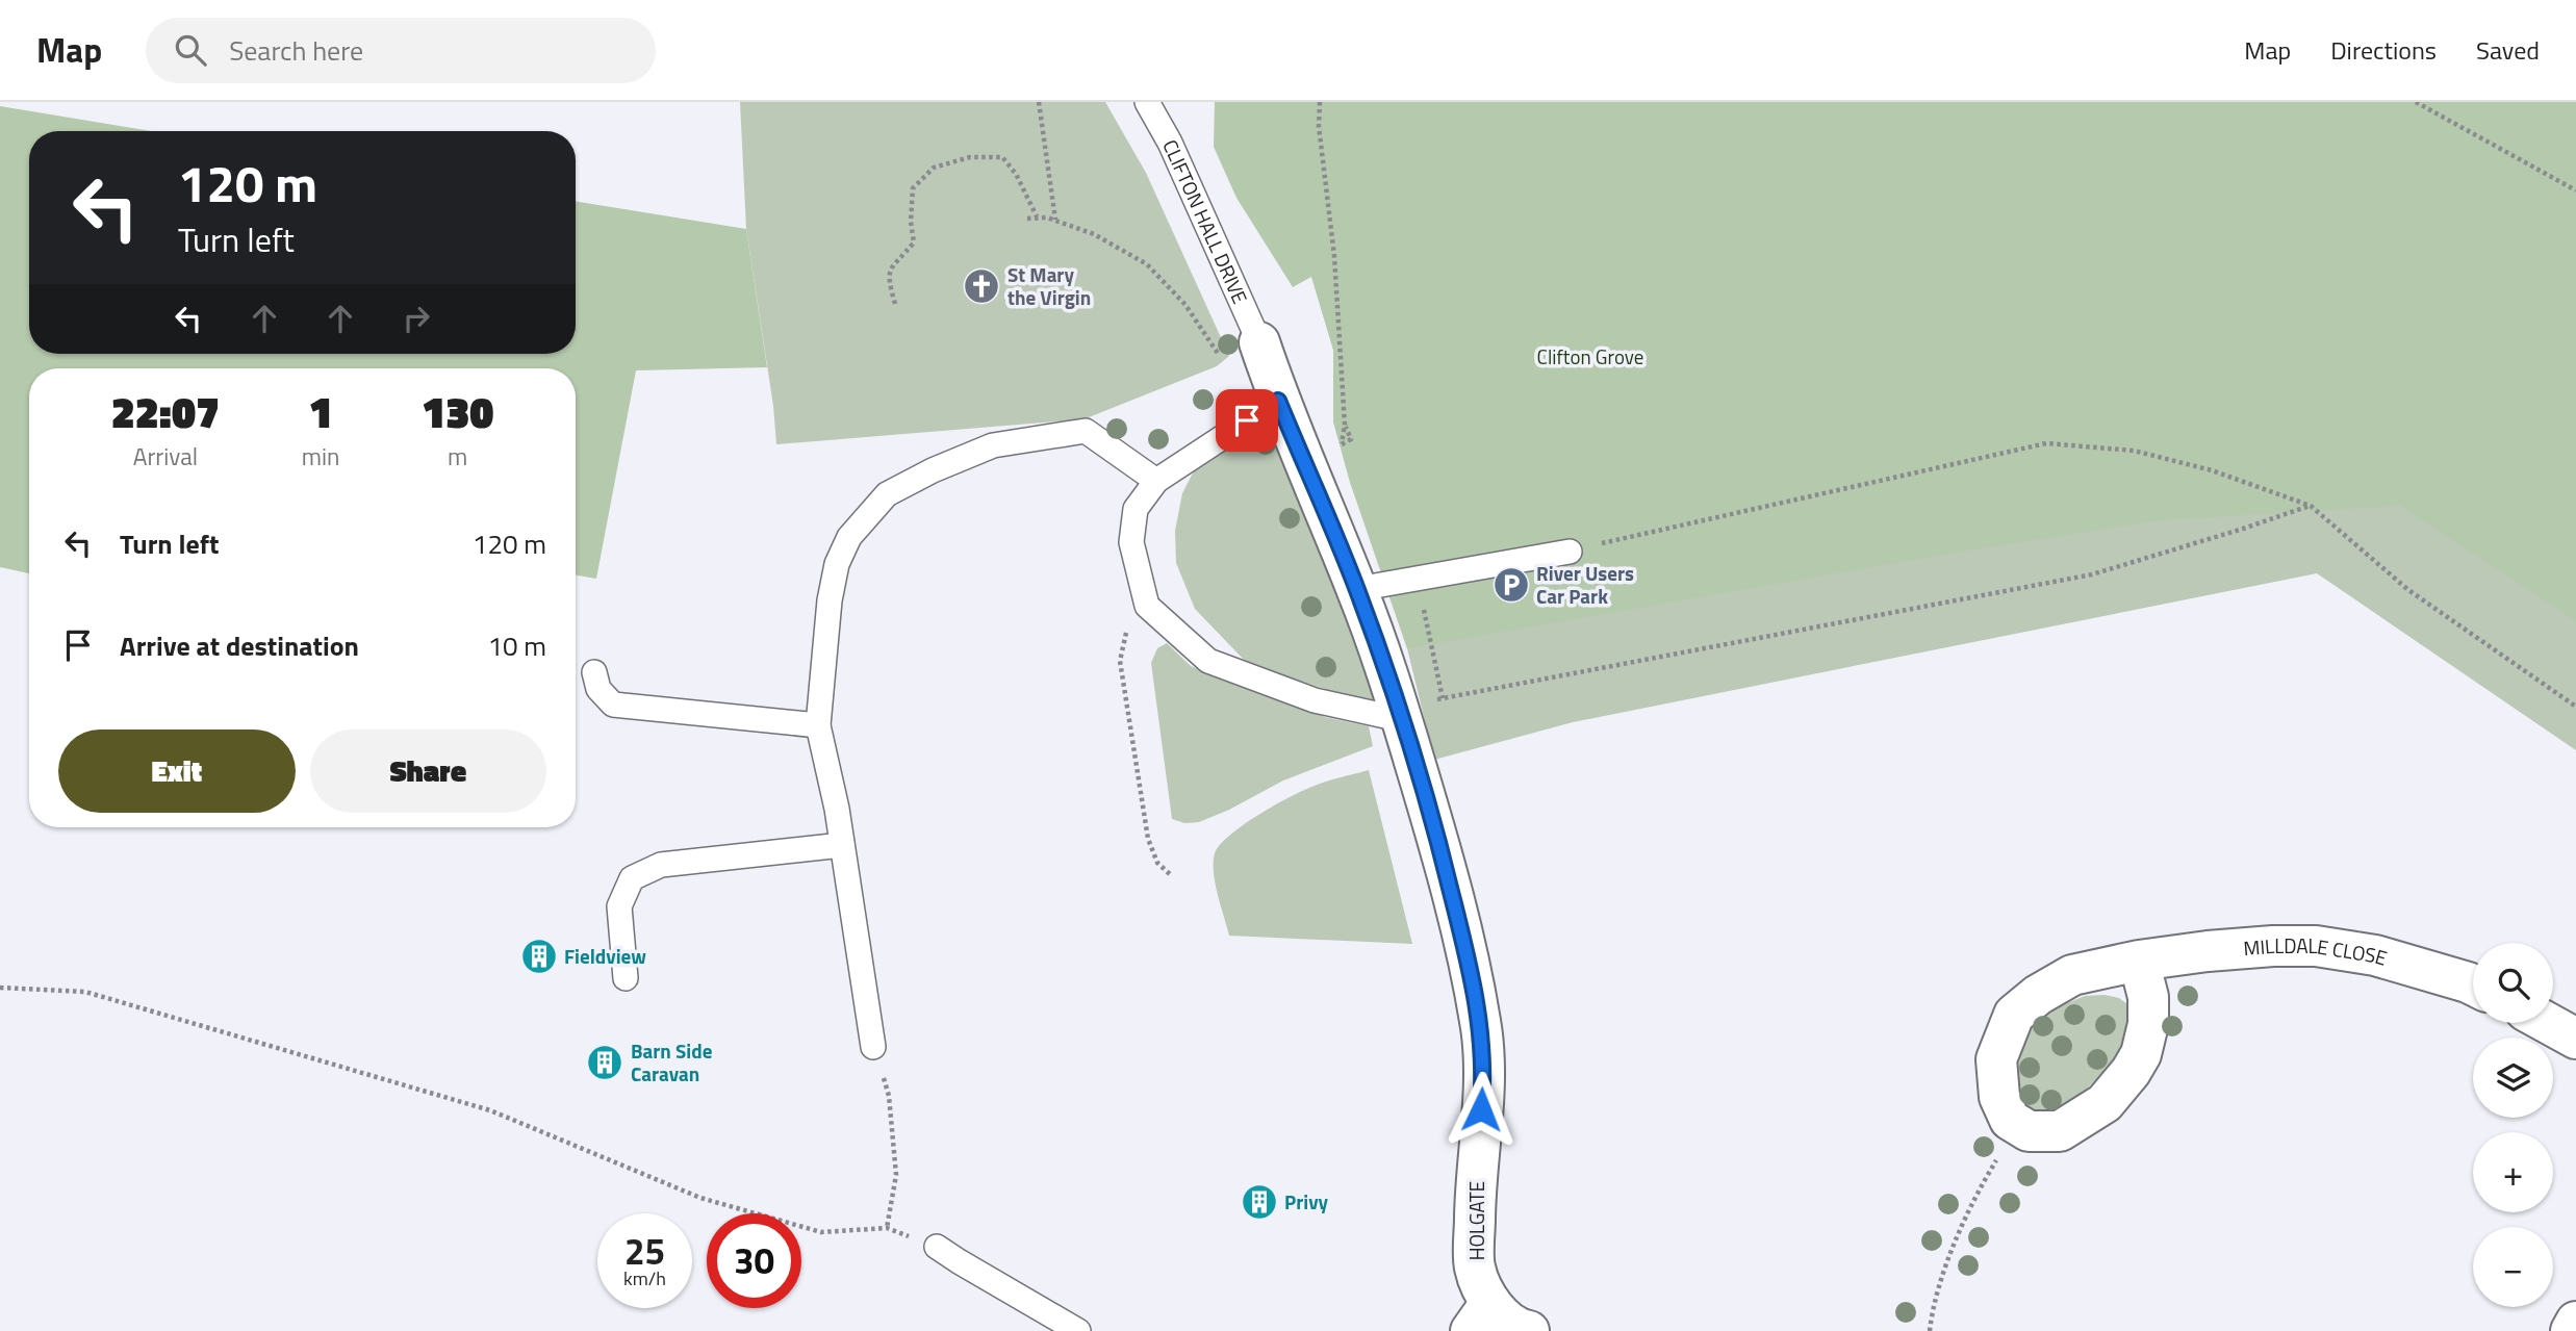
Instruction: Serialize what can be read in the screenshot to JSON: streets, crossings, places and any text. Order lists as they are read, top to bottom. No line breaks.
{"streets":{"street":["MILLDALE CLOSE","HOLGATE"],"lane":["CLIFTON HALL DRIVE"]},"crossings":[["CLIFTON HALL DRIVE","HOLGATE"]],"parks":["Clifton Grove"],"places":{"church":["St Mary the Virgin"],"parking":["River Users Car Park"],"building":["Fieldview","Barn Side Caravan","Privy"]},"page":{"header":"Map","search":"Search here","nav":["Map","Directions","Saved"],"turn":["120 m","Turn left"],"eta":["22:07","Arrival","1","min","130","m"],"list":[{"name":"Turn left","value":"120 m"},{"name":"Arrive at destination","value":"10 m"}],"buttons":["Exit","Share"],"map_buttons":["+","−"],"speed":"25 km/h","limit":"30"}}
